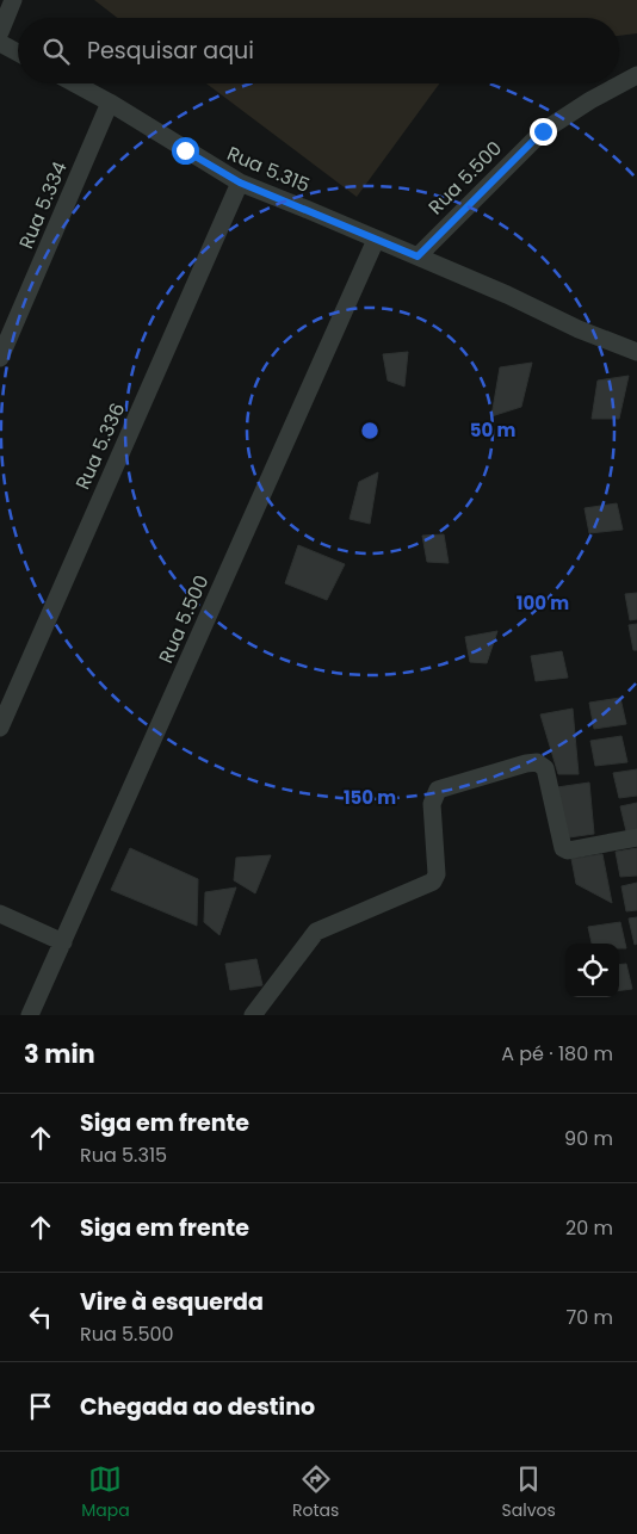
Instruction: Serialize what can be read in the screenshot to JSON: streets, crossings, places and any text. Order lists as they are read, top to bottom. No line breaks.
{"streets":{"street":["Rua 5.315","Rua 5.500","Rua 5.334","Rua 5.336"]},"crossings":[["Rua 5.315","Rua 5.500"],["Rua 5.315","Rua 5.334"],["Rua 5.315","Rua 5.336"]],"page":{"search":"Pesquisar aqui","heading":["3 min","A pé · 180 m"],"list":[["Siga em frente","Rua 5.315","90 m"],["Siga em frente","20 m"],["Vire à esquerda","Rua 5.500","70 m"],"Chegada ao destino"],"nav":["Mapa","Rotas","Salvos"]},"rings":["50 m","100 m","150 m"]}
